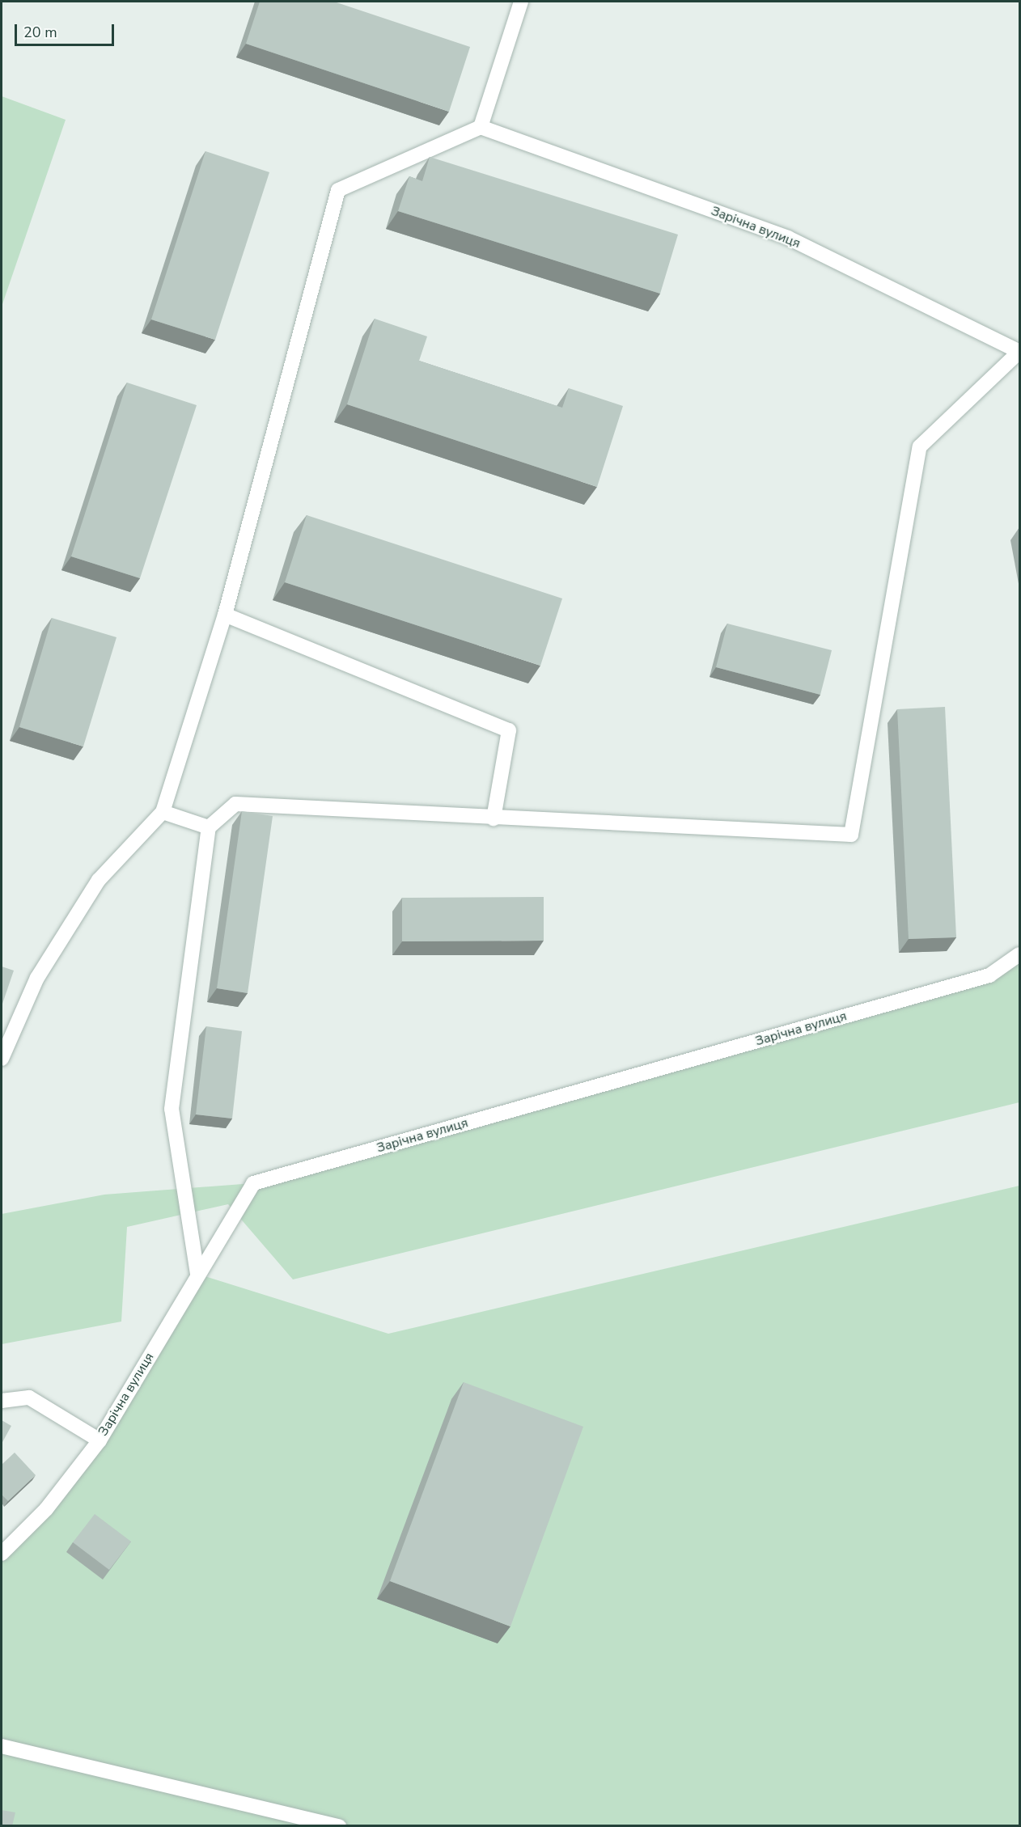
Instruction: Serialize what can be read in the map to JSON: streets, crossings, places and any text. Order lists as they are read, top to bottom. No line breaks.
{"streets":{"street":["Зарічна вулиця"]},"scale_bar":"20 m"}
